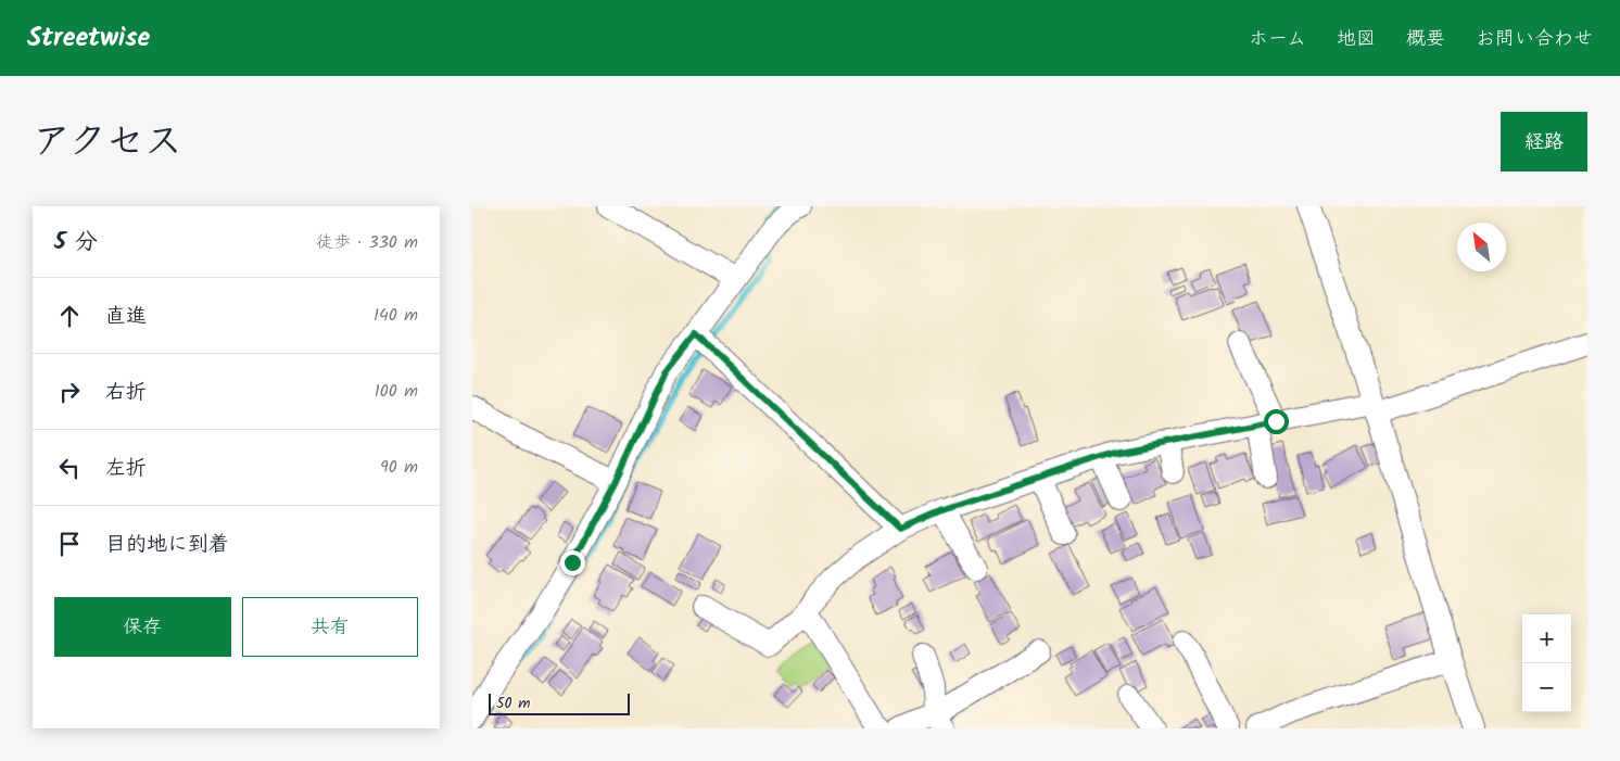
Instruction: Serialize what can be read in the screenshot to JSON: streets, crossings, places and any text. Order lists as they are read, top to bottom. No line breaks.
{"scale_bar":"50 m","north":"top left","page":{"header":"Streetwise","nav":["ホーム","地図","概要","お問い合わせ"],"title":"アクセス","buttons":["経路",["保存","共有"]],"heading":["5 分","徒歩 · 330 m"],"list":[["直進","140 m"],["右折","100 m"],["左折","90 m"],"目的地に到着"],"map_buttons":["+","−"],"scale":"50 m"}}
